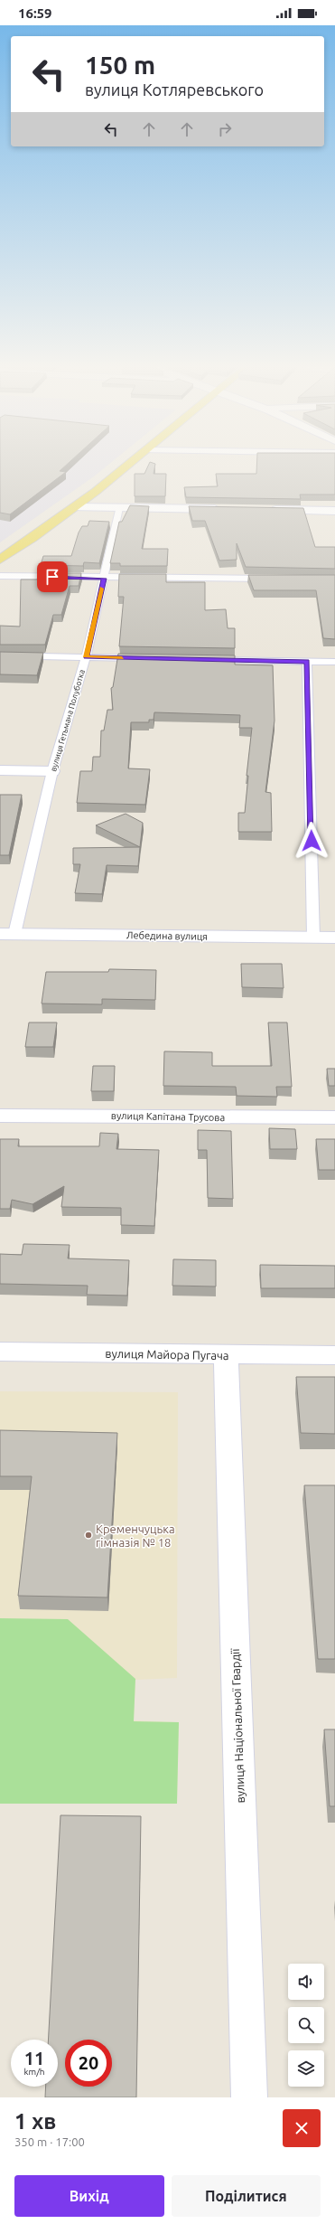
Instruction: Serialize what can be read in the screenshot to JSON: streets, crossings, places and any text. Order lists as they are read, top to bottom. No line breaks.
{"streets":{"street":["Лебедина вулиця","вулиця Капітана Трусова","вулиця Майора Пугача","вулиця Національної Гвардії"],"lane":["вулиця Гетьмана Полуботка"]},"crossings":[["вулиця Гетьмана Полуботка","Лебедина вулиця"],["вулиця Майора Пугача","вулиця Національної Гвардії"]],"places":["Кременчуцька гімназія № 18"],"page":{"status":"16:59","turn":["150 m","вулиця Котляревського"],"speed":"11 km/h","limit":"20","heading":["1 хв","350 m · 17:00"],"buttons":["Вихід","Поділитися"]}}
